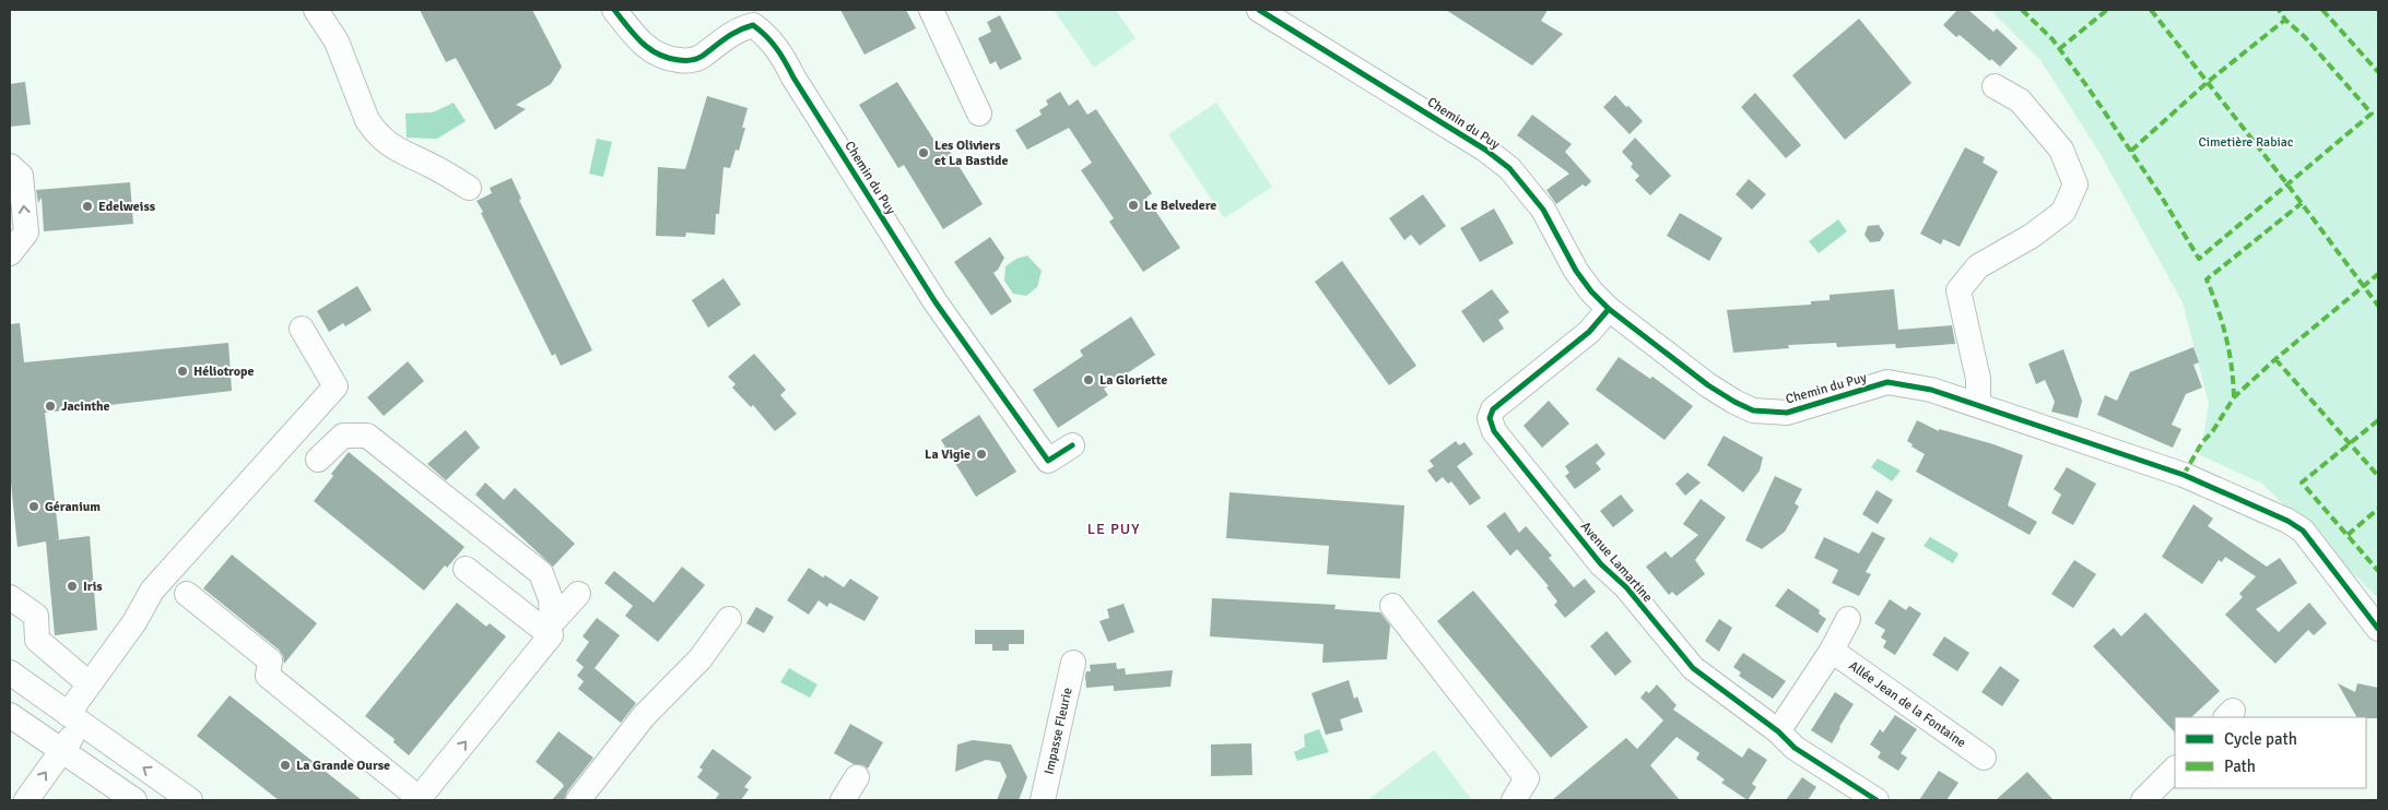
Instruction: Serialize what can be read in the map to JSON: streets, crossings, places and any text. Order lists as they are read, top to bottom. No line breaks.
{"streets":{"street":["Chemin du Puy","Avenue Lamartine","Allée Jean de la Fontaine","Impasse Fleurie"]},"crossings":[["Chemin du Puy","Avenue Lamartine"]],"districts":["LE PUY"],"parks":["Cimetière Rabiac"],"places":["Les Oliviers et La Bastide","Le Belvedere","Edelweiss","Héliotrope","La Gloriette","Jacinthe","La Vigie","Géranium","Iris","La Grande Ourse"],"legend":["Cycle path","Path"]}
